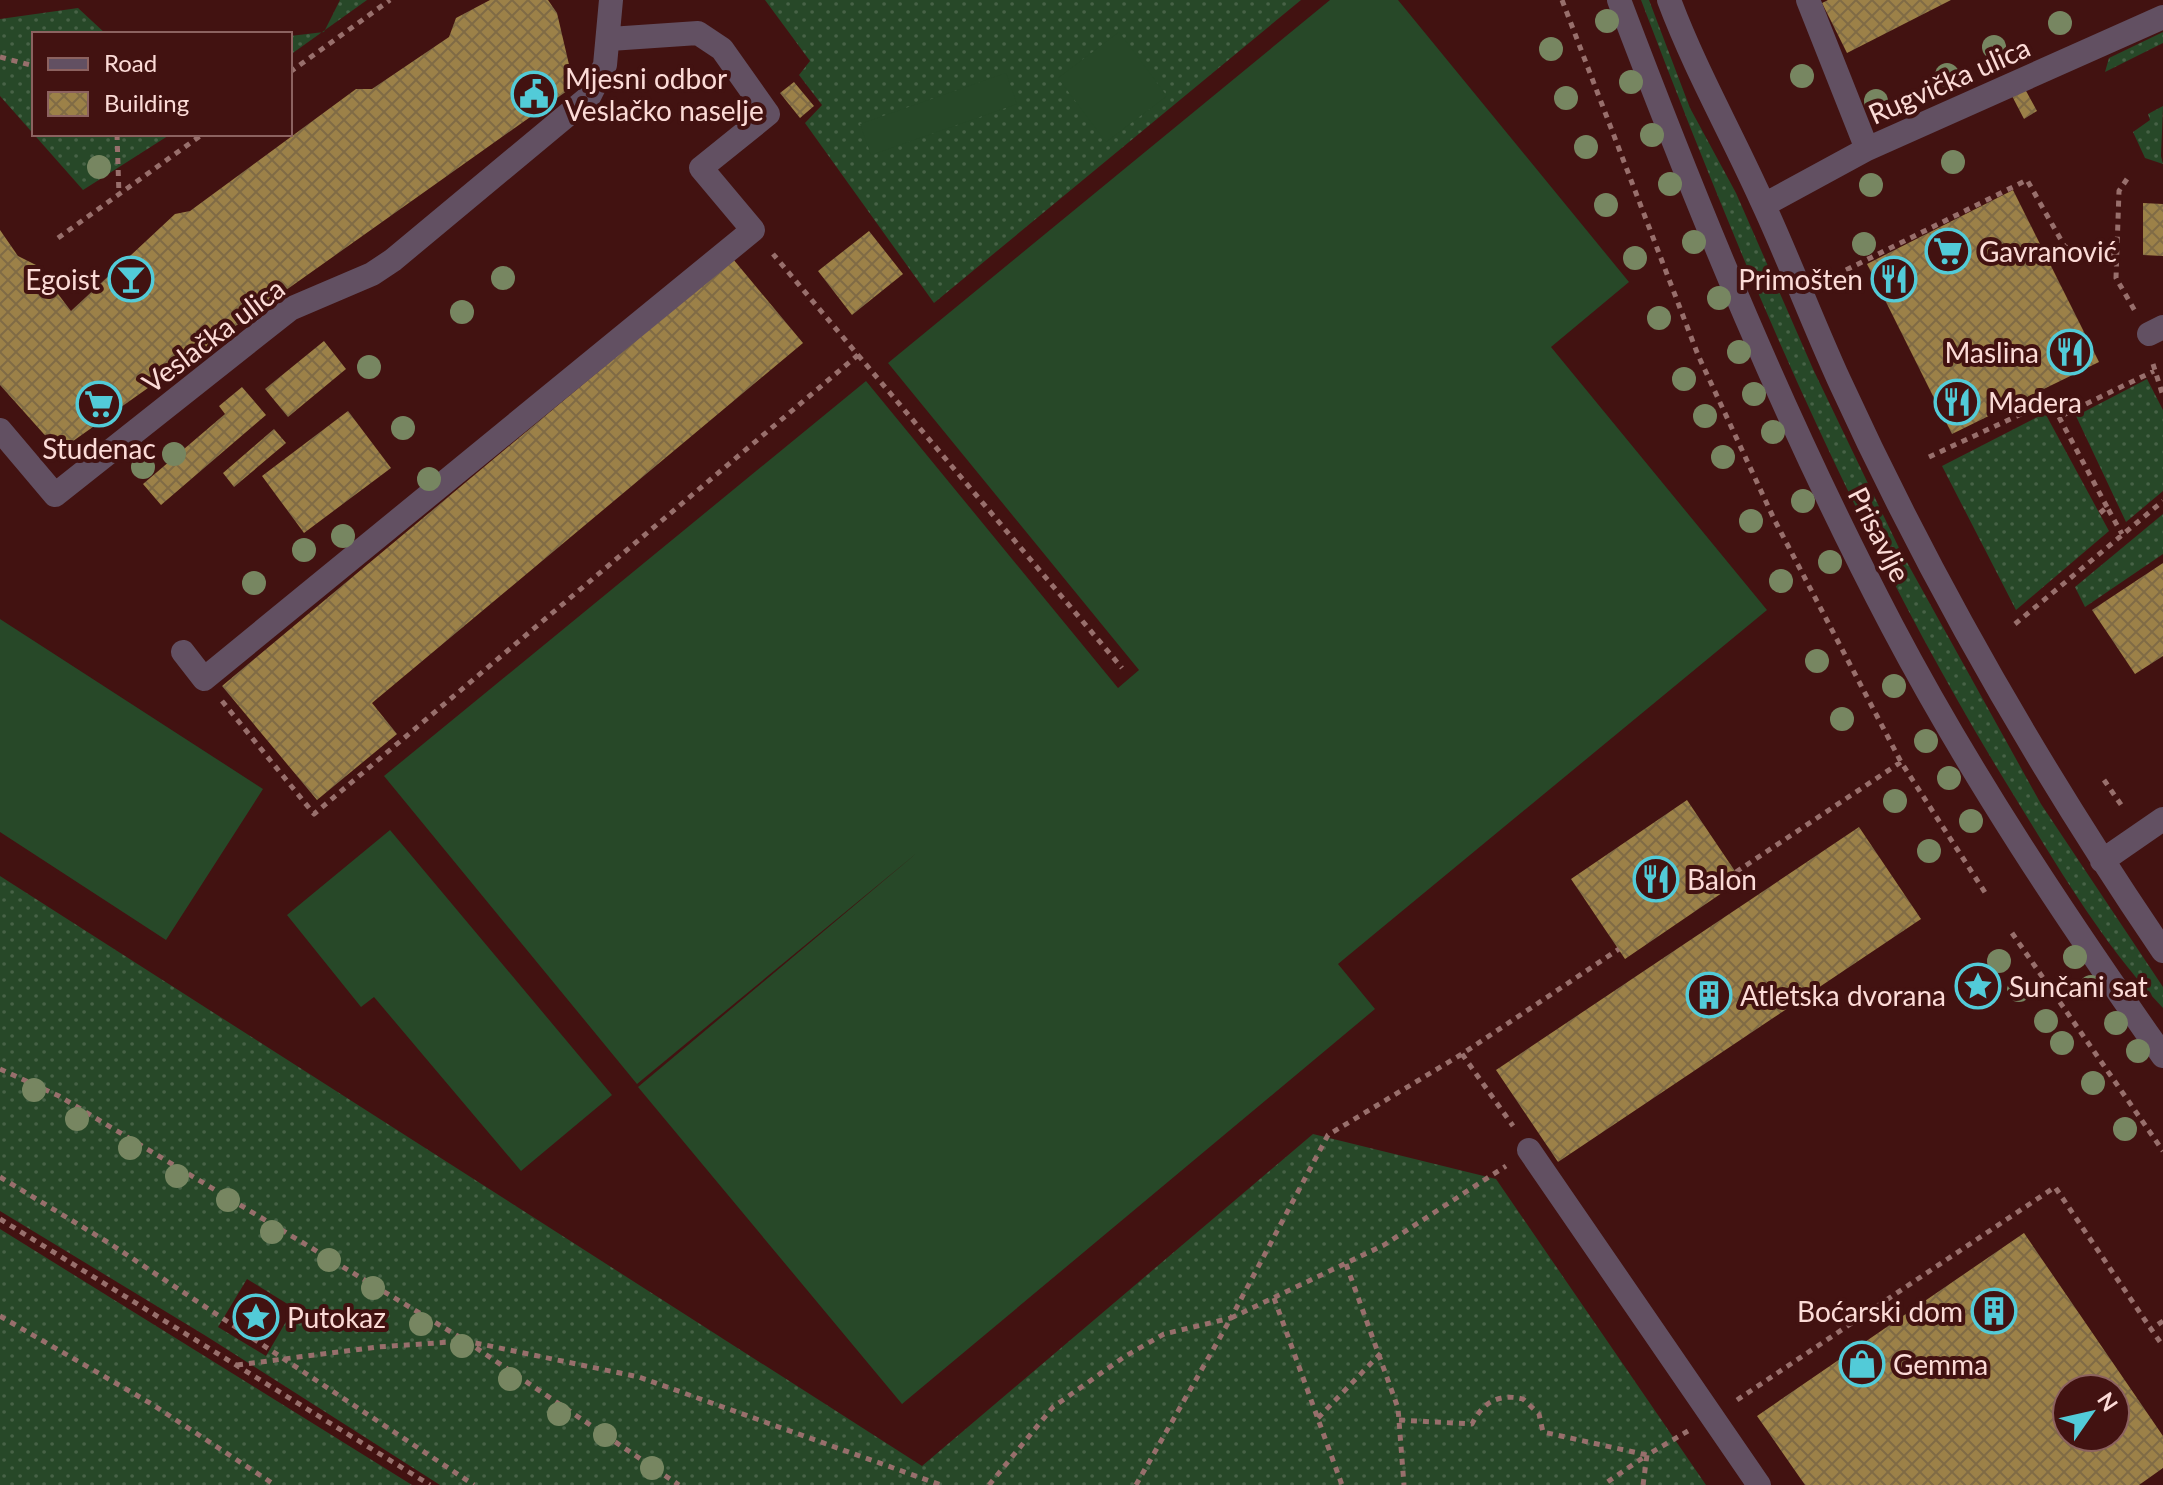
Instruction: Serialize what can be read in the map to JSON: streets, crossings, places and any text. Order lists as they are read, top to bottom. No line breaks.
{"streets":{"street":["Rugvička ulica","Veslačka ulica","Prisavlje"]},"crossings":[["Rugvička ulica","Prisavlje"]],"places":{"public building":["Mjesni odbor Veslačko naselje"],"supermarket":["Gavranović","Studenac"],"bar":["Egoist"],"restaurant":["Primošten","Maslina","Madera","Balon"],"place":["Sunčani sat","Putokaz"],"building":["Atletska dvorana","Boćarski dom"],"shop":["Gemma"]},"legend":["Road","Building"],"north":"top right"}
